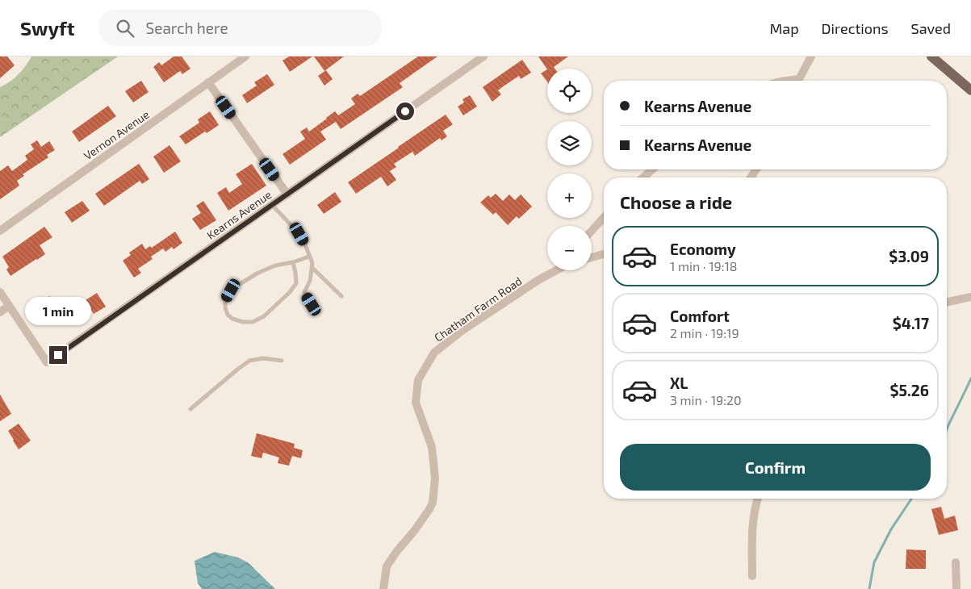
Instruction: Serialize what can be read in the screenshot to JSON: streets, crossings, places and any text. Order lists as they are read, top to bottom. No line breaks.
{"streets":{"street":["Vernon Avenue","Kearns Avenue","Chatham Farm Road"]},"page":{"header":"Swyft","search":"Search here","nav":["Map","Directions","Saved"],"map_buttons":["+","−"],"banner":["Kearns Avenue","Kearns Avenue"],"heading":"Choose a ride","list":[{"name":"Economy","note":"1 min · 19:18","value":"$3.09"},{"name":"Comfort","note":"2 min · 19:19","value":"$4.17"},{"name":"XL","note":"3 min · 19:20","value":"$5.26"}],"bubble":"1 min","buttons":"Confirm"}}
